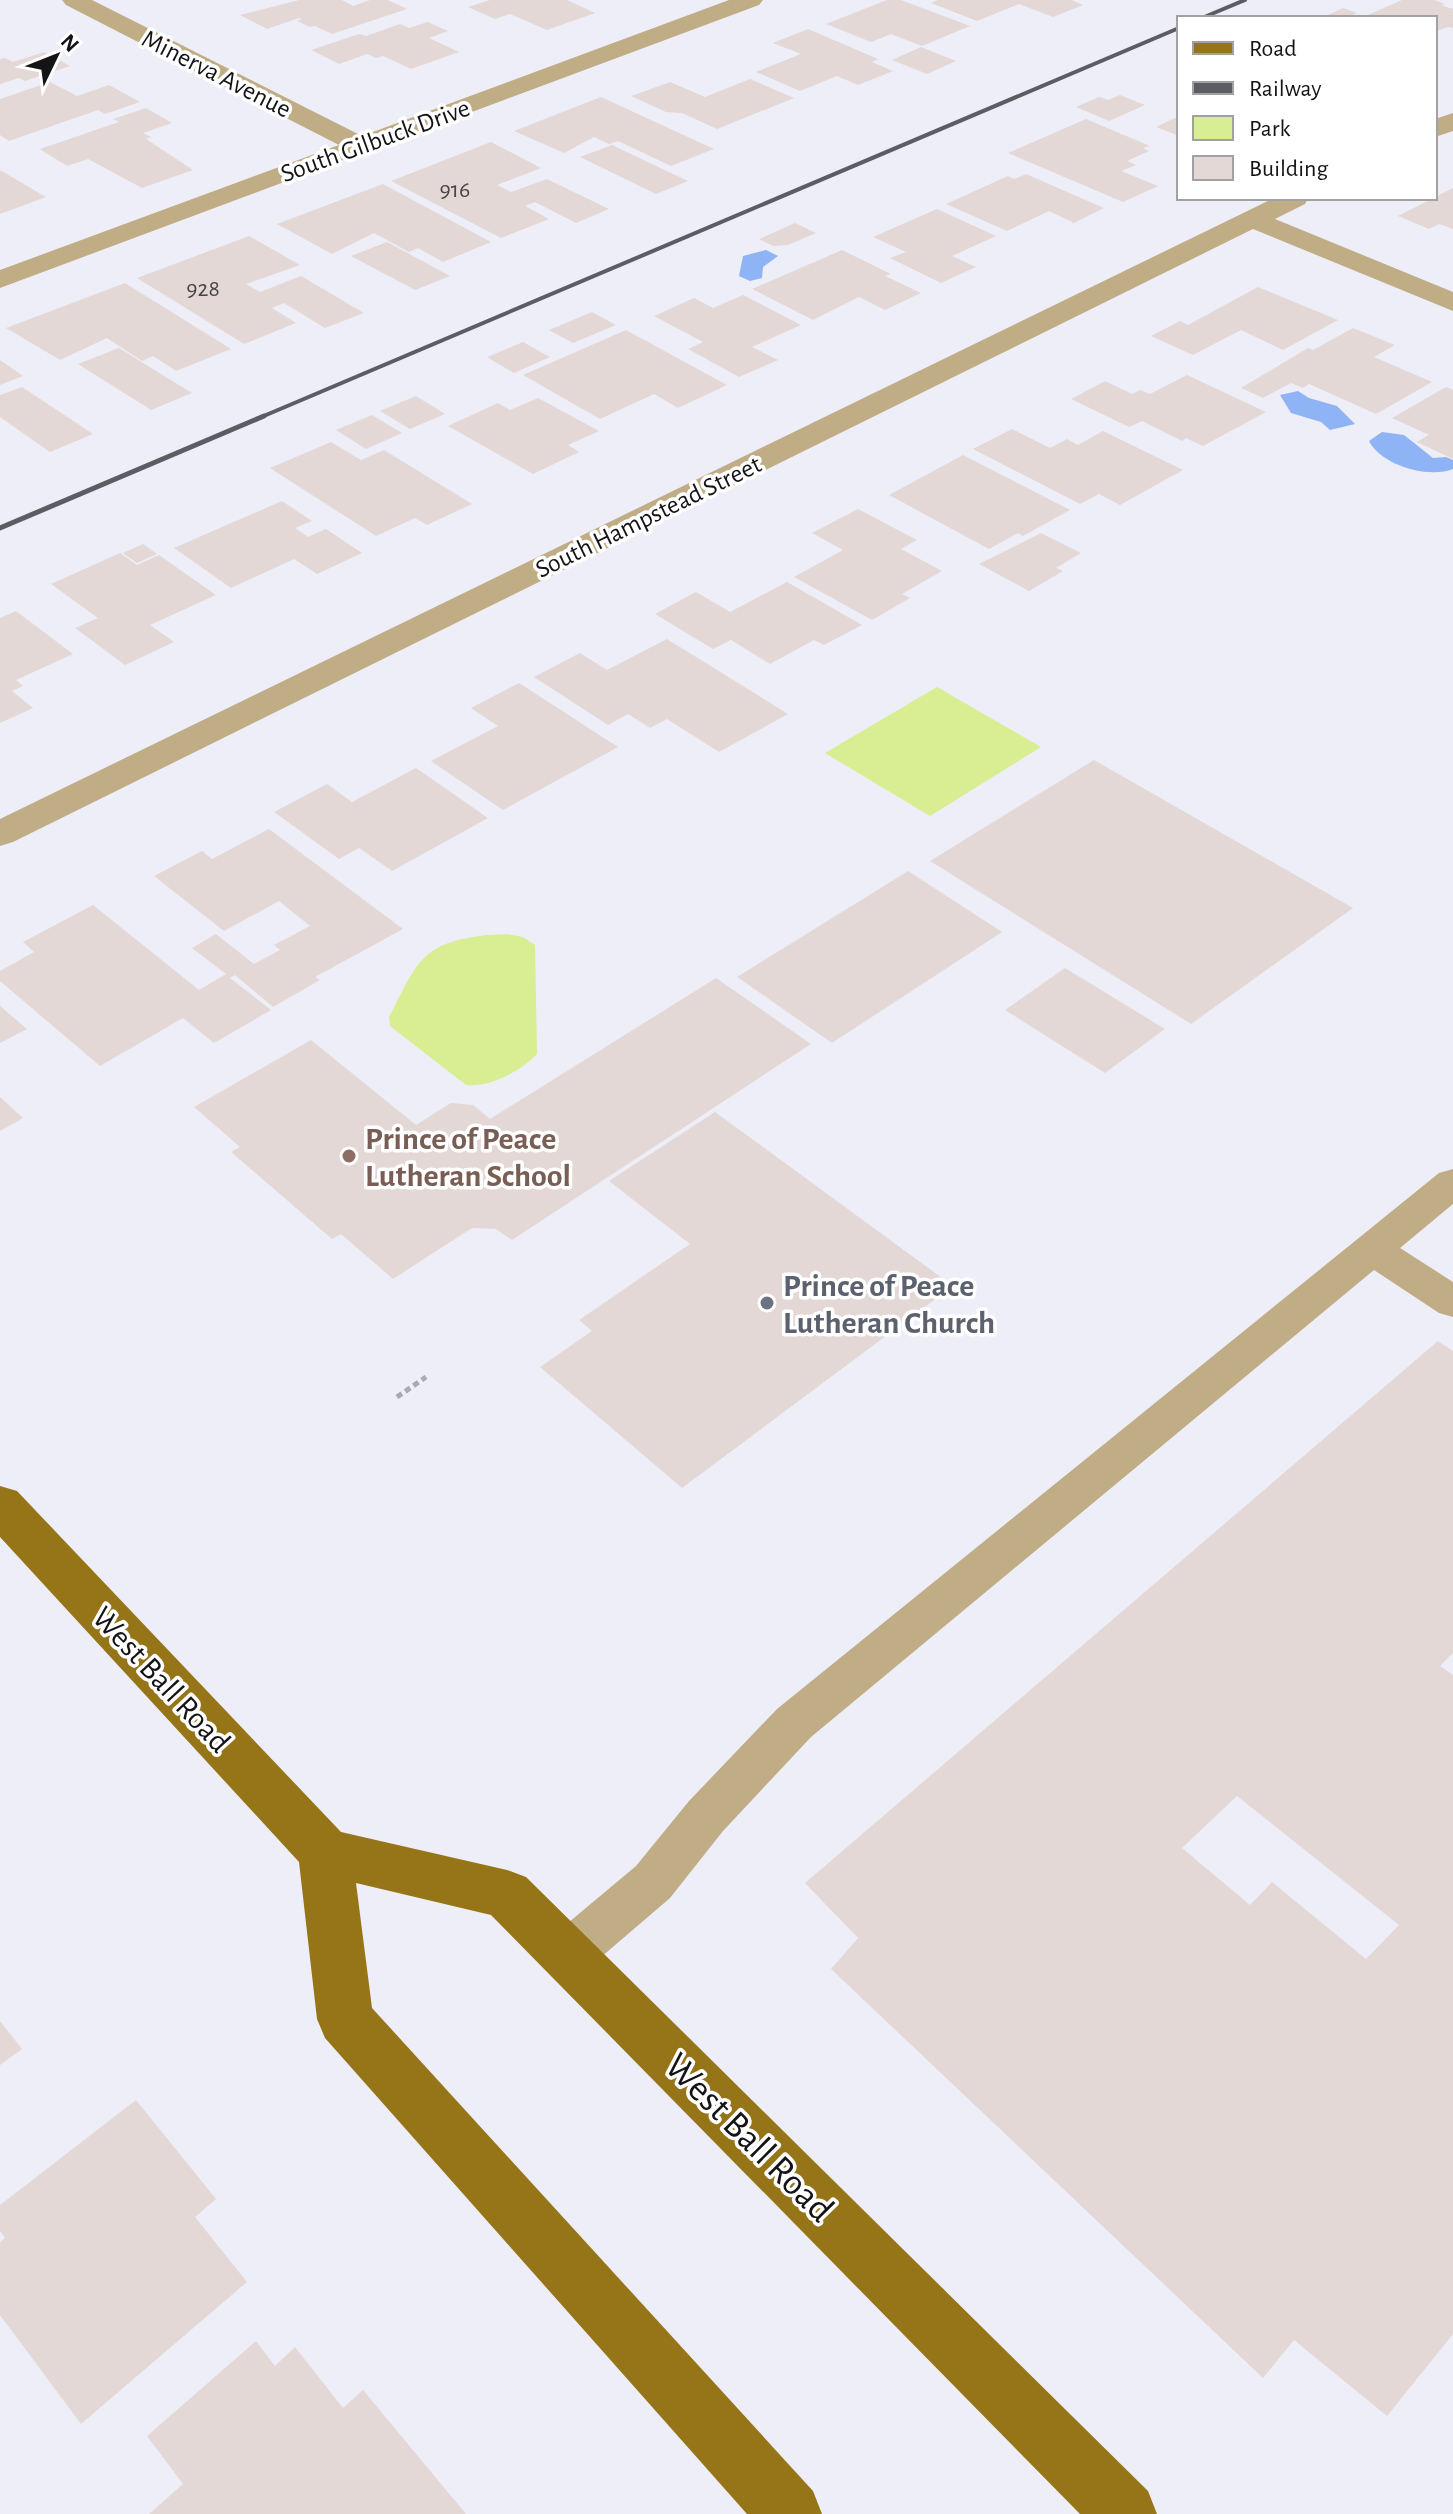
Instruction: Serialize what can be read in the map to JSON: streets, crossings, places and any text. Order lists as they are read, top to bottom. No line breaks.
{"streets":{"main road":["West Ball Road"],"street":["Minerva Avenue","South Gilbuck Drive","South Hampstead Street"]},"crossings":[["Minerva Avenue","South Gilbuck Drive"]],"places":["Prince of Peace Lutheran School","Prince of Peace Lutheran Church"],"house_numbers":["916","928"],"legend":["Road","Railway","Park","Building"],"north":"top right"}
